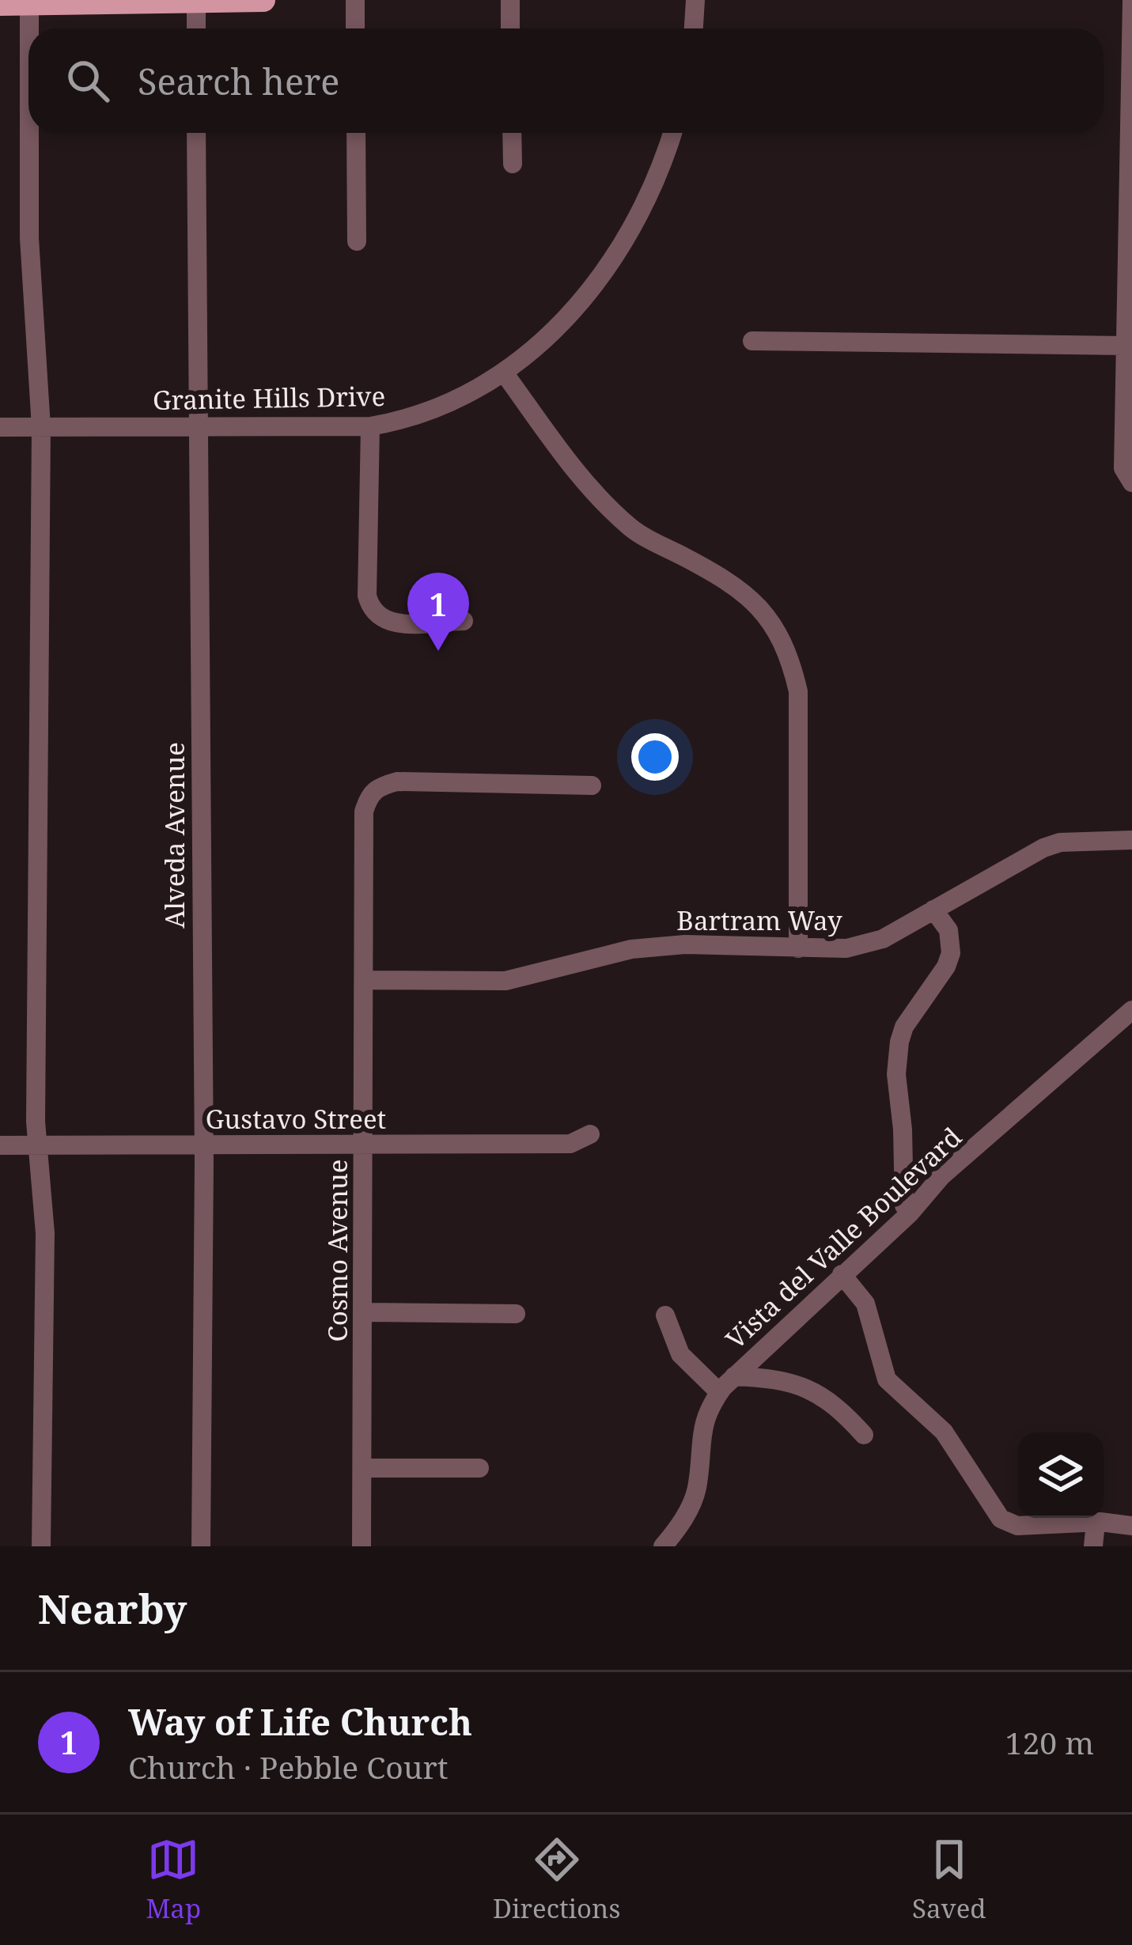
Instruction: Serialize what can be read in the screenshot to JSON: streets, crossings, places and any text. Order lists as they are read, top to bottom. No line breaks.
{"streets":{"street":["Granite Hills Drive","Alveda Avenue","Bartram Way","Gustavo Street","Vista del Valle Boulevard","Cosmo Avenue"]},"crossings":[["Granite Hills Drive","Alveda Avenue"],["Alveda Avenue","Gustavo Street"],["Bartram Way","Cosmo Avenue"],["Gustavo Street","Cosmo Avenue"]],"page":{"search":"Search here","pins":"1","heading":"Nearby","list":[{"mark":"1","name":"Way of Life Church","note":"Church · Pebble Court","value":"120 m"}],"nav":["Map","Directions","Saved"]}}
